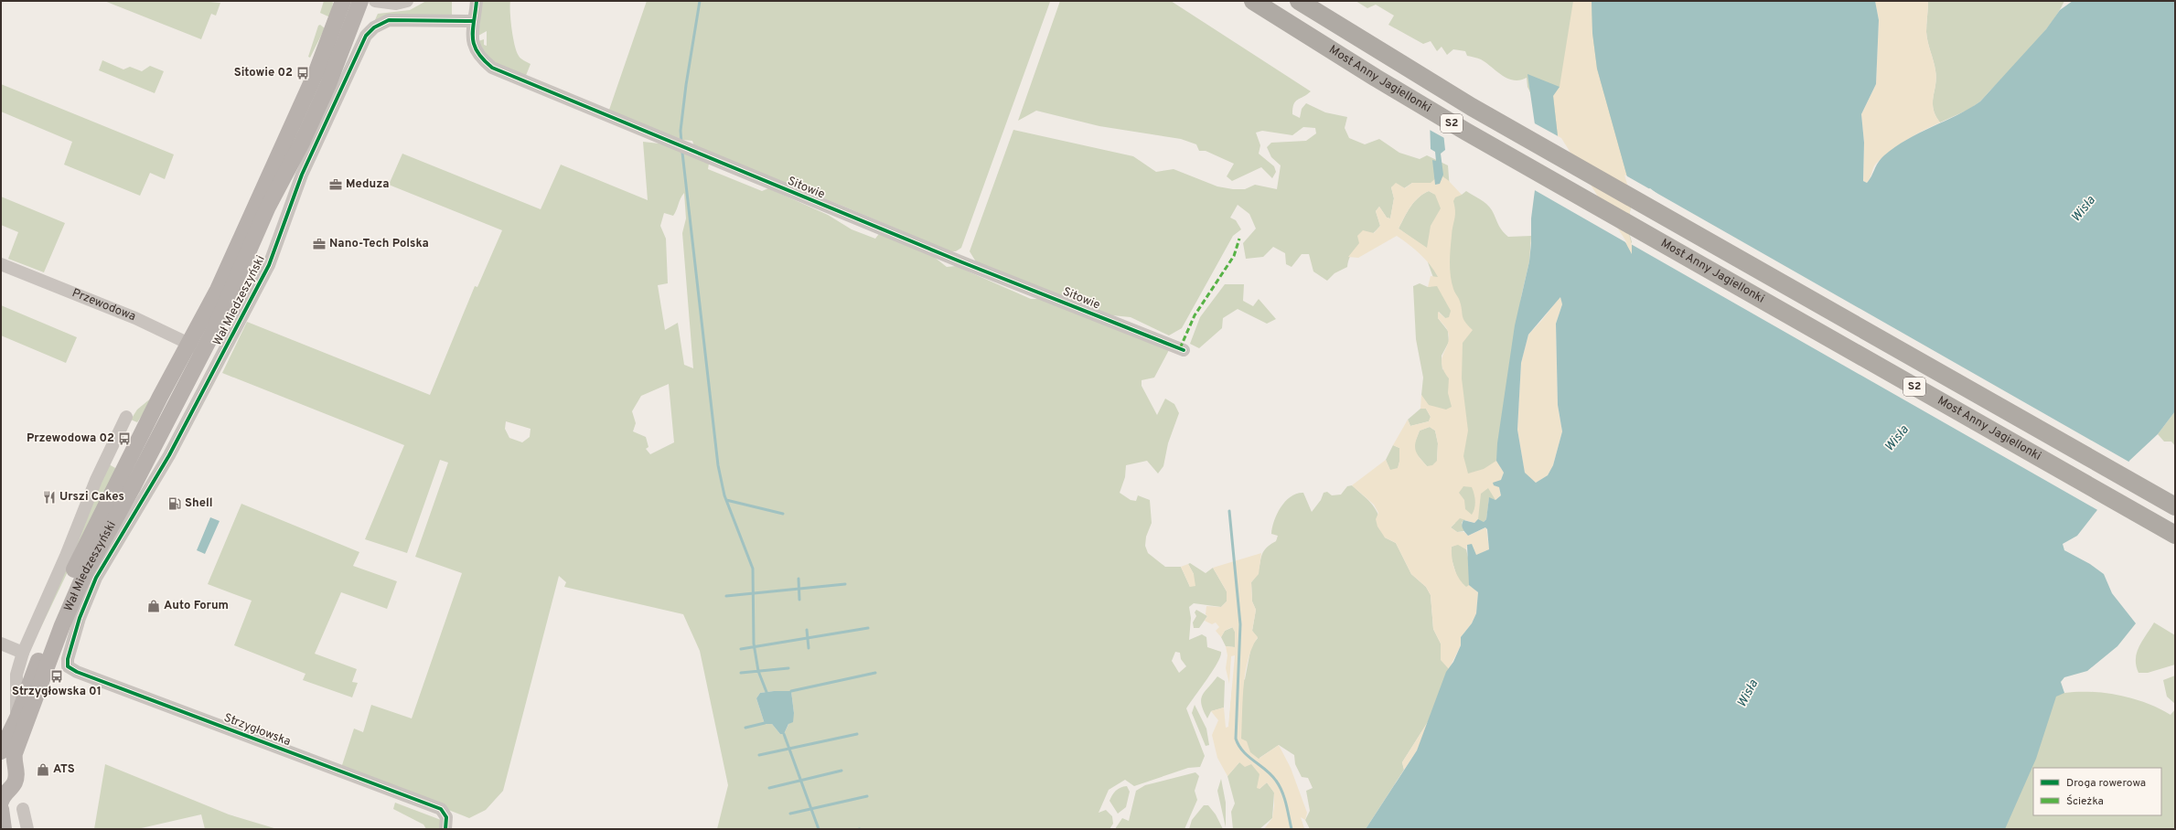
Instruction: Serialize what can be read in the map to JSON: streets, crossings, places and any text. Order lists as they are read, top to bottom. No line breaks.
{"streets":{"highway":["Most Anny Jagiellonki","S2"],"main road":["Wał Miedzeszyński"],"street":["Sitowie","Przewodowa","Strzygłowska"]},"crossings":[["Sitowie","Wał Miedzeszyński"],["Wał Miedzeszyński","Przewodowa"],["Wał Miedzeszyński","Strzygłowska"]],"water":["Wisła"],"places":{"bus stop":["Sitowie 02","Przewodowa 02","Strzygłowska 01"],"office":["Meduza","Nano-Tech Polska"],"restaurant":["Urszi Cakes"],"fuel station":["Shell"],"shop":["Auto Forum","ATS"]},"legend":["Droga rowerowa","Ścieżka"]}
